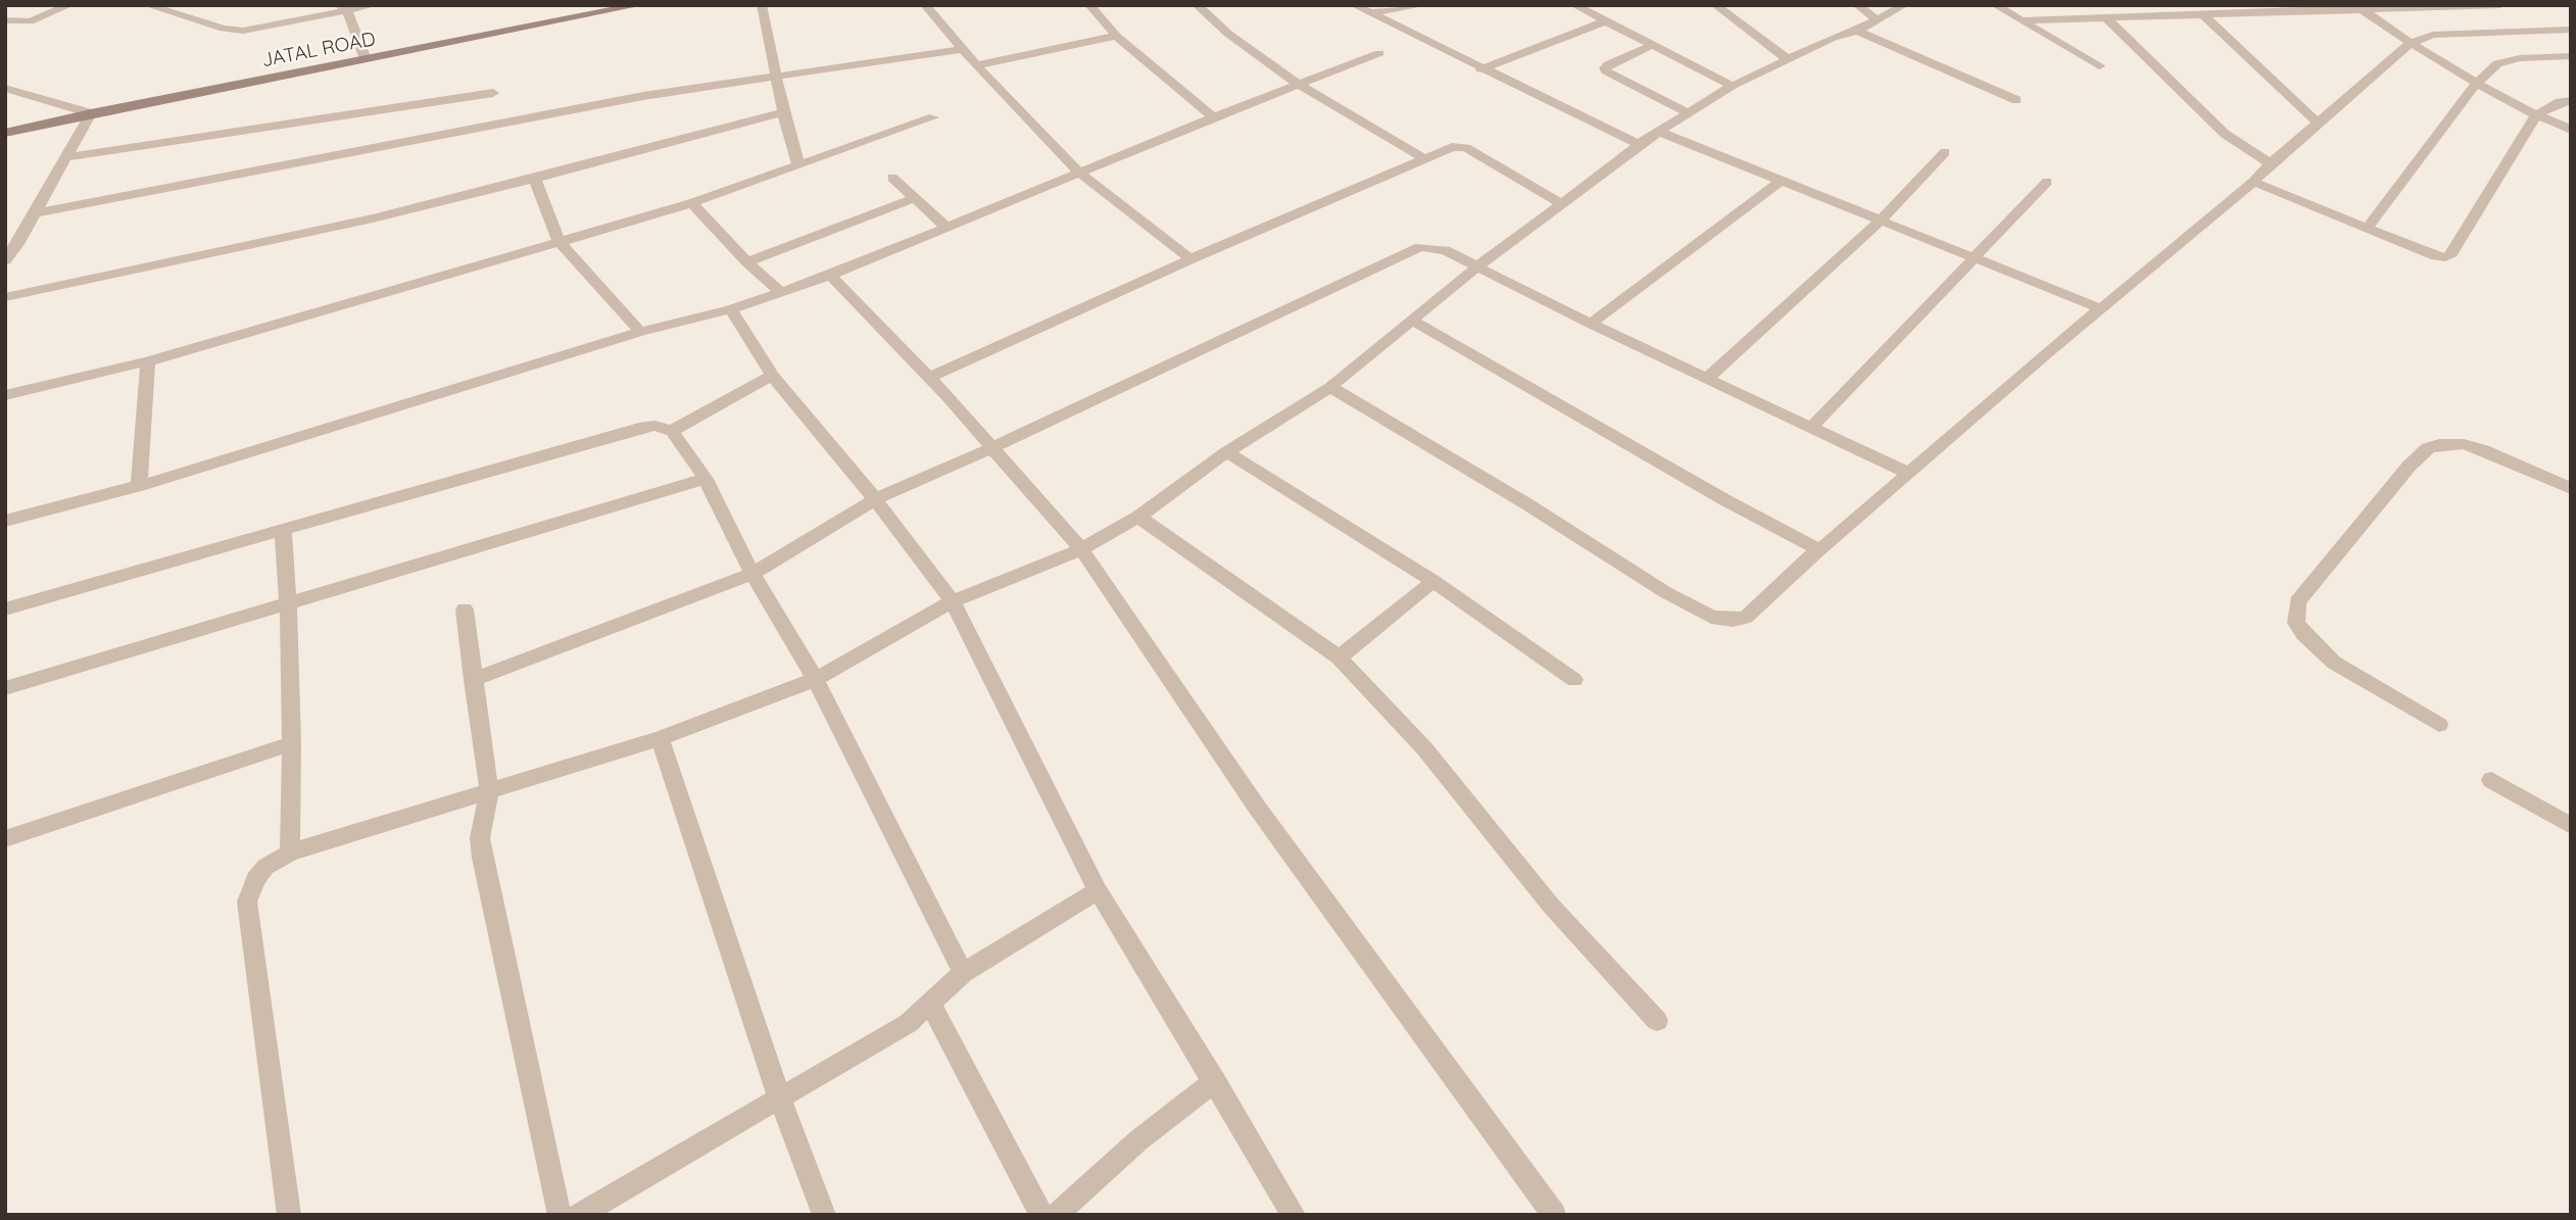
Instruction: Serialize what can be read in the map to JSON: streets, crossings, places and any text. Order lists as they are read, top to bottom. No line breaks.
{"streets":{"main road":["JATAL ROAD"]}}
